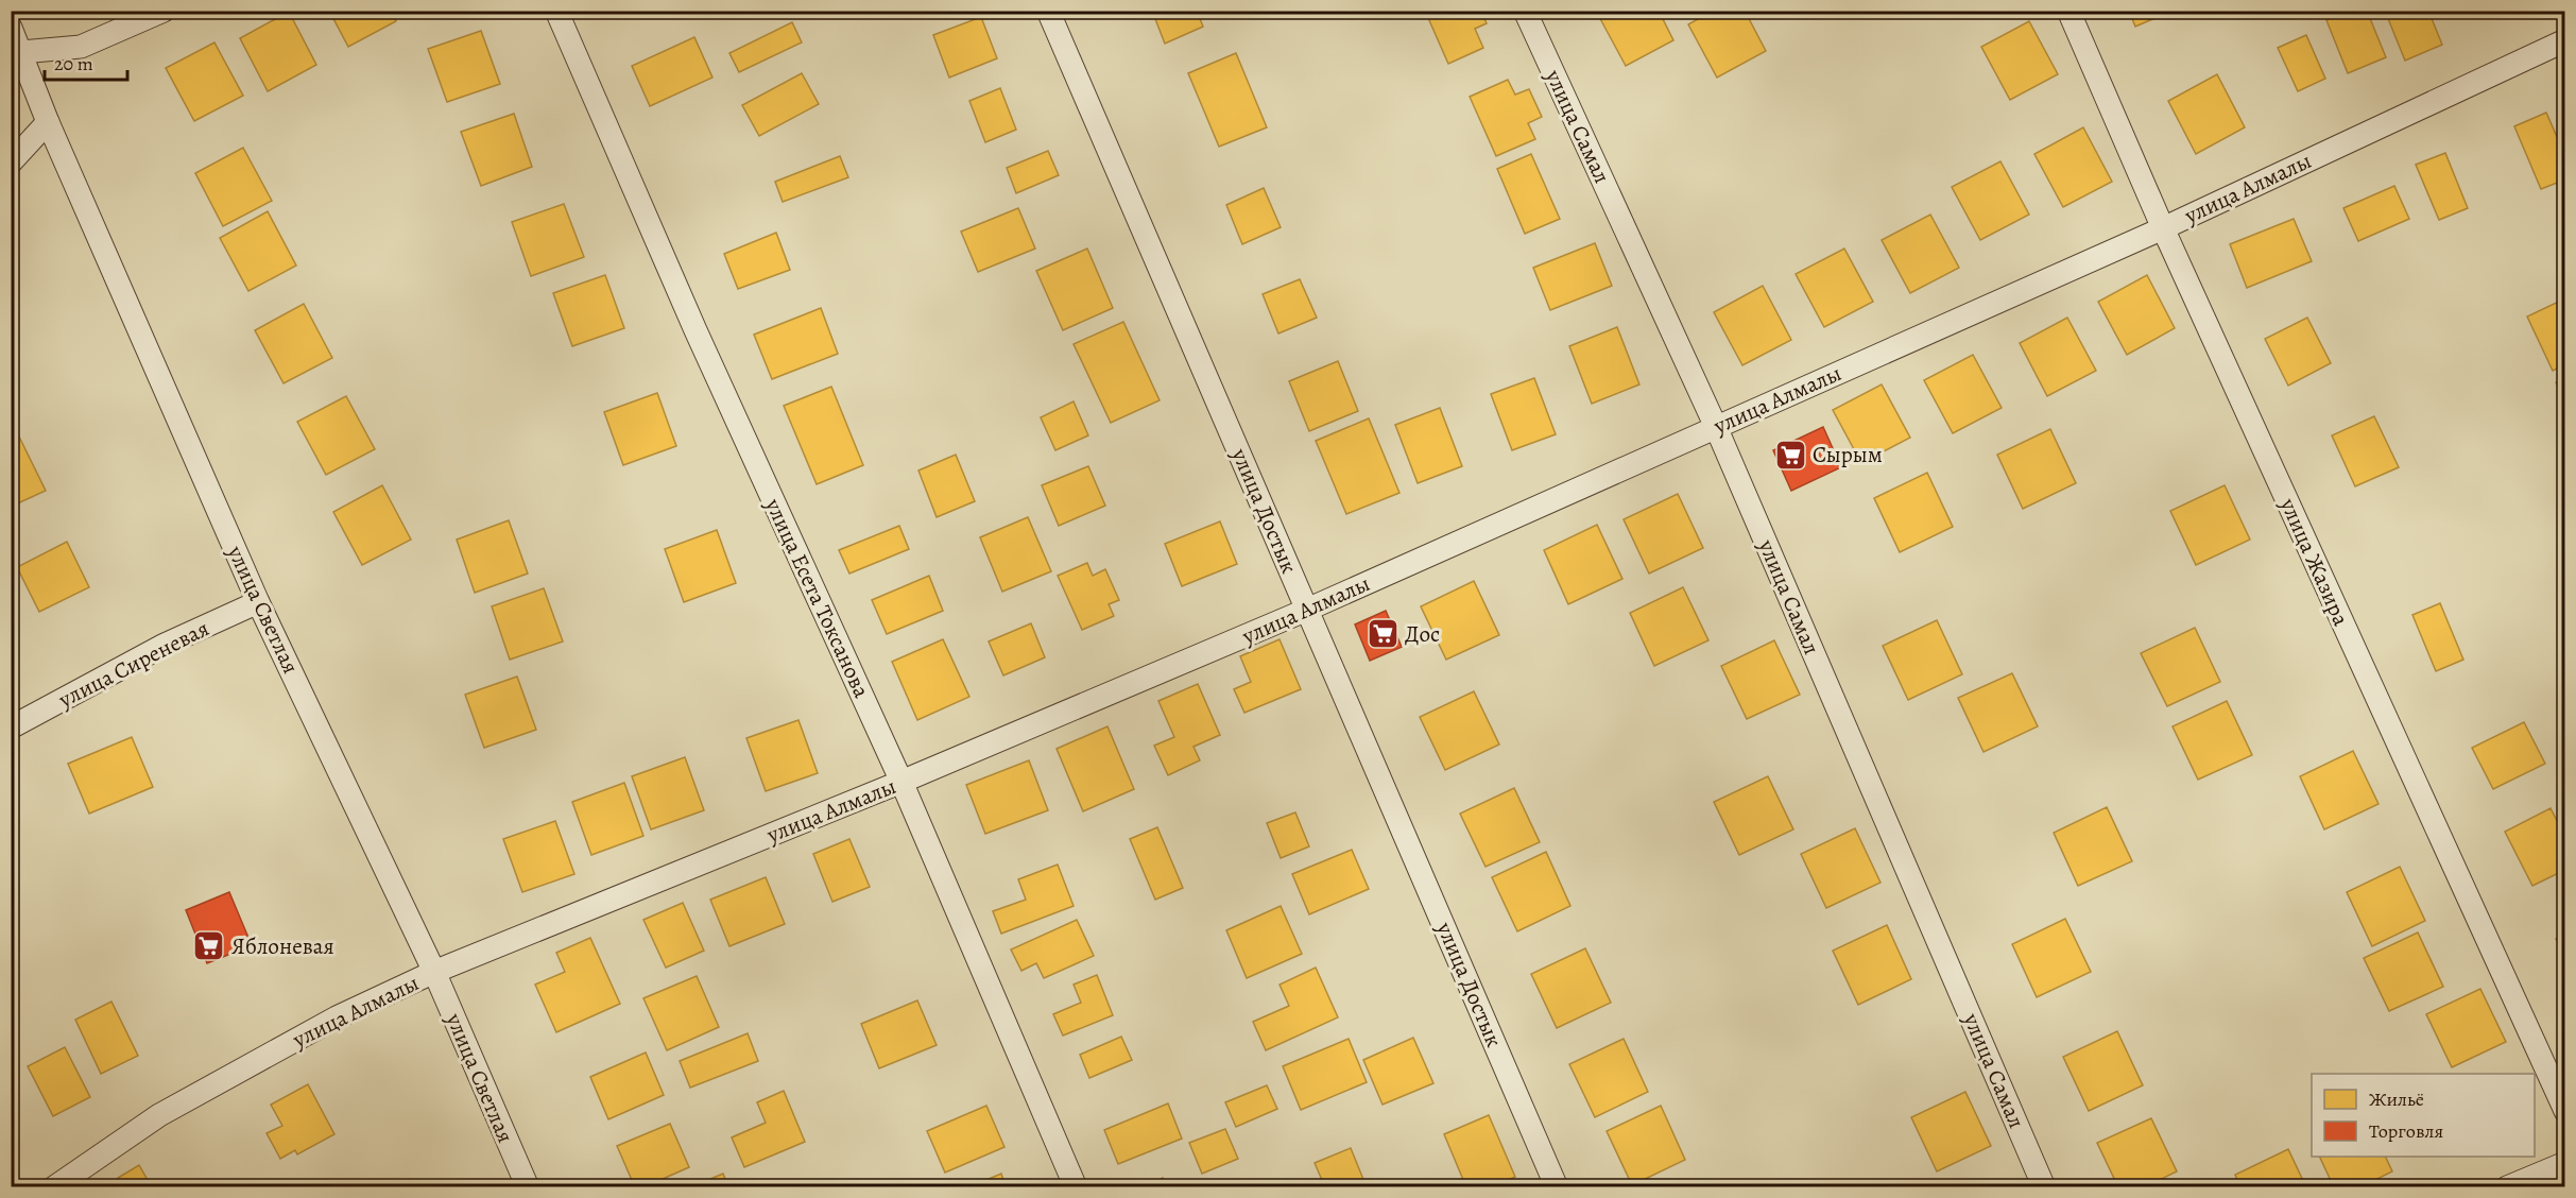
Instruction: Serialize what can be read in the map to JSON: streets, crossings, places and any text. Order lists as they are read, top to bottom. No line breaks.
{"streets":{"street":["улица Самал","улица Алмалы","улица Достык","улица Жазира","улица Есета Токсанова","улица Светлая","улица Сиреневая"]},"crossings":[["улица Самал","улица Алмалы"],["улица Алмалы","улица Достык"],["улица Алмалы","улица Жазира"],["улица Алмалы","улица Есета Токсанова"],["улица Алмалы","улица Светлая"],["улица Светлая","улица Сиреневая"]],"places":{"supermarket":["Сырым","Дос","Яблоневая"]},"legend":["Жильё","Торговля"],"scale_bar":"20 m"}
